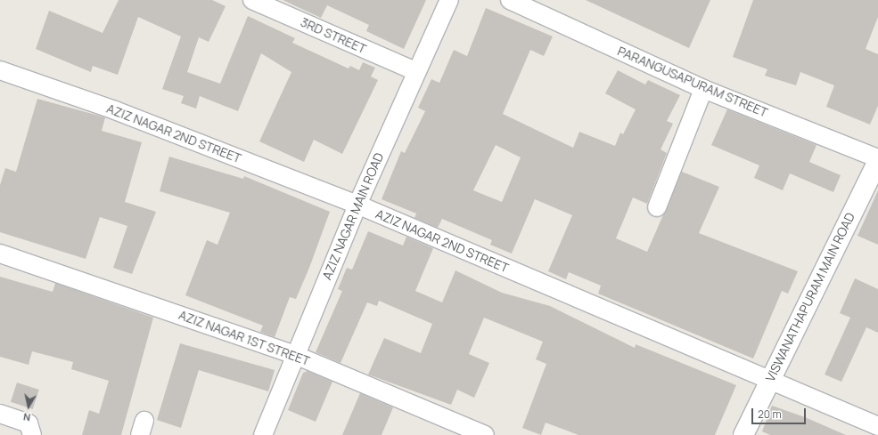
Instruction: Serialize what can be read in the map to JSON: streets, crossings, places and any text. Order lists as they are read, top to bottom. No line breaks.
{"streets":{"main road":["VISWANATHAPURAM MAIN ROAD"],"street":["3RD STREET","PARANGUSAPURAM STREET","AZIZ NAGAR 2ND STREET","AZIZ NAGAR MAIN ROAD","AZIZ NAGAR 1ST STREET"]},"crossings":[["3RD STREET","AZIZ NAGAR MAIN ROAD"],["PARANGUSAPURAM STREET","VISWANATHAPURAM MAIN ROAD"],["AZIZ NAGAR 2ND STREET","AZIZ NAGAR MAIN ROAD"],["AZIZ NAGAR 2ND STREET","VISWANATHAPURAM MAIN ROAD"],["AZIZ NAGAR MAIN ROAD","AZIZ NAGAR 1ST STREET"]],"scale_bar":"20 m","north":"bottom"}
